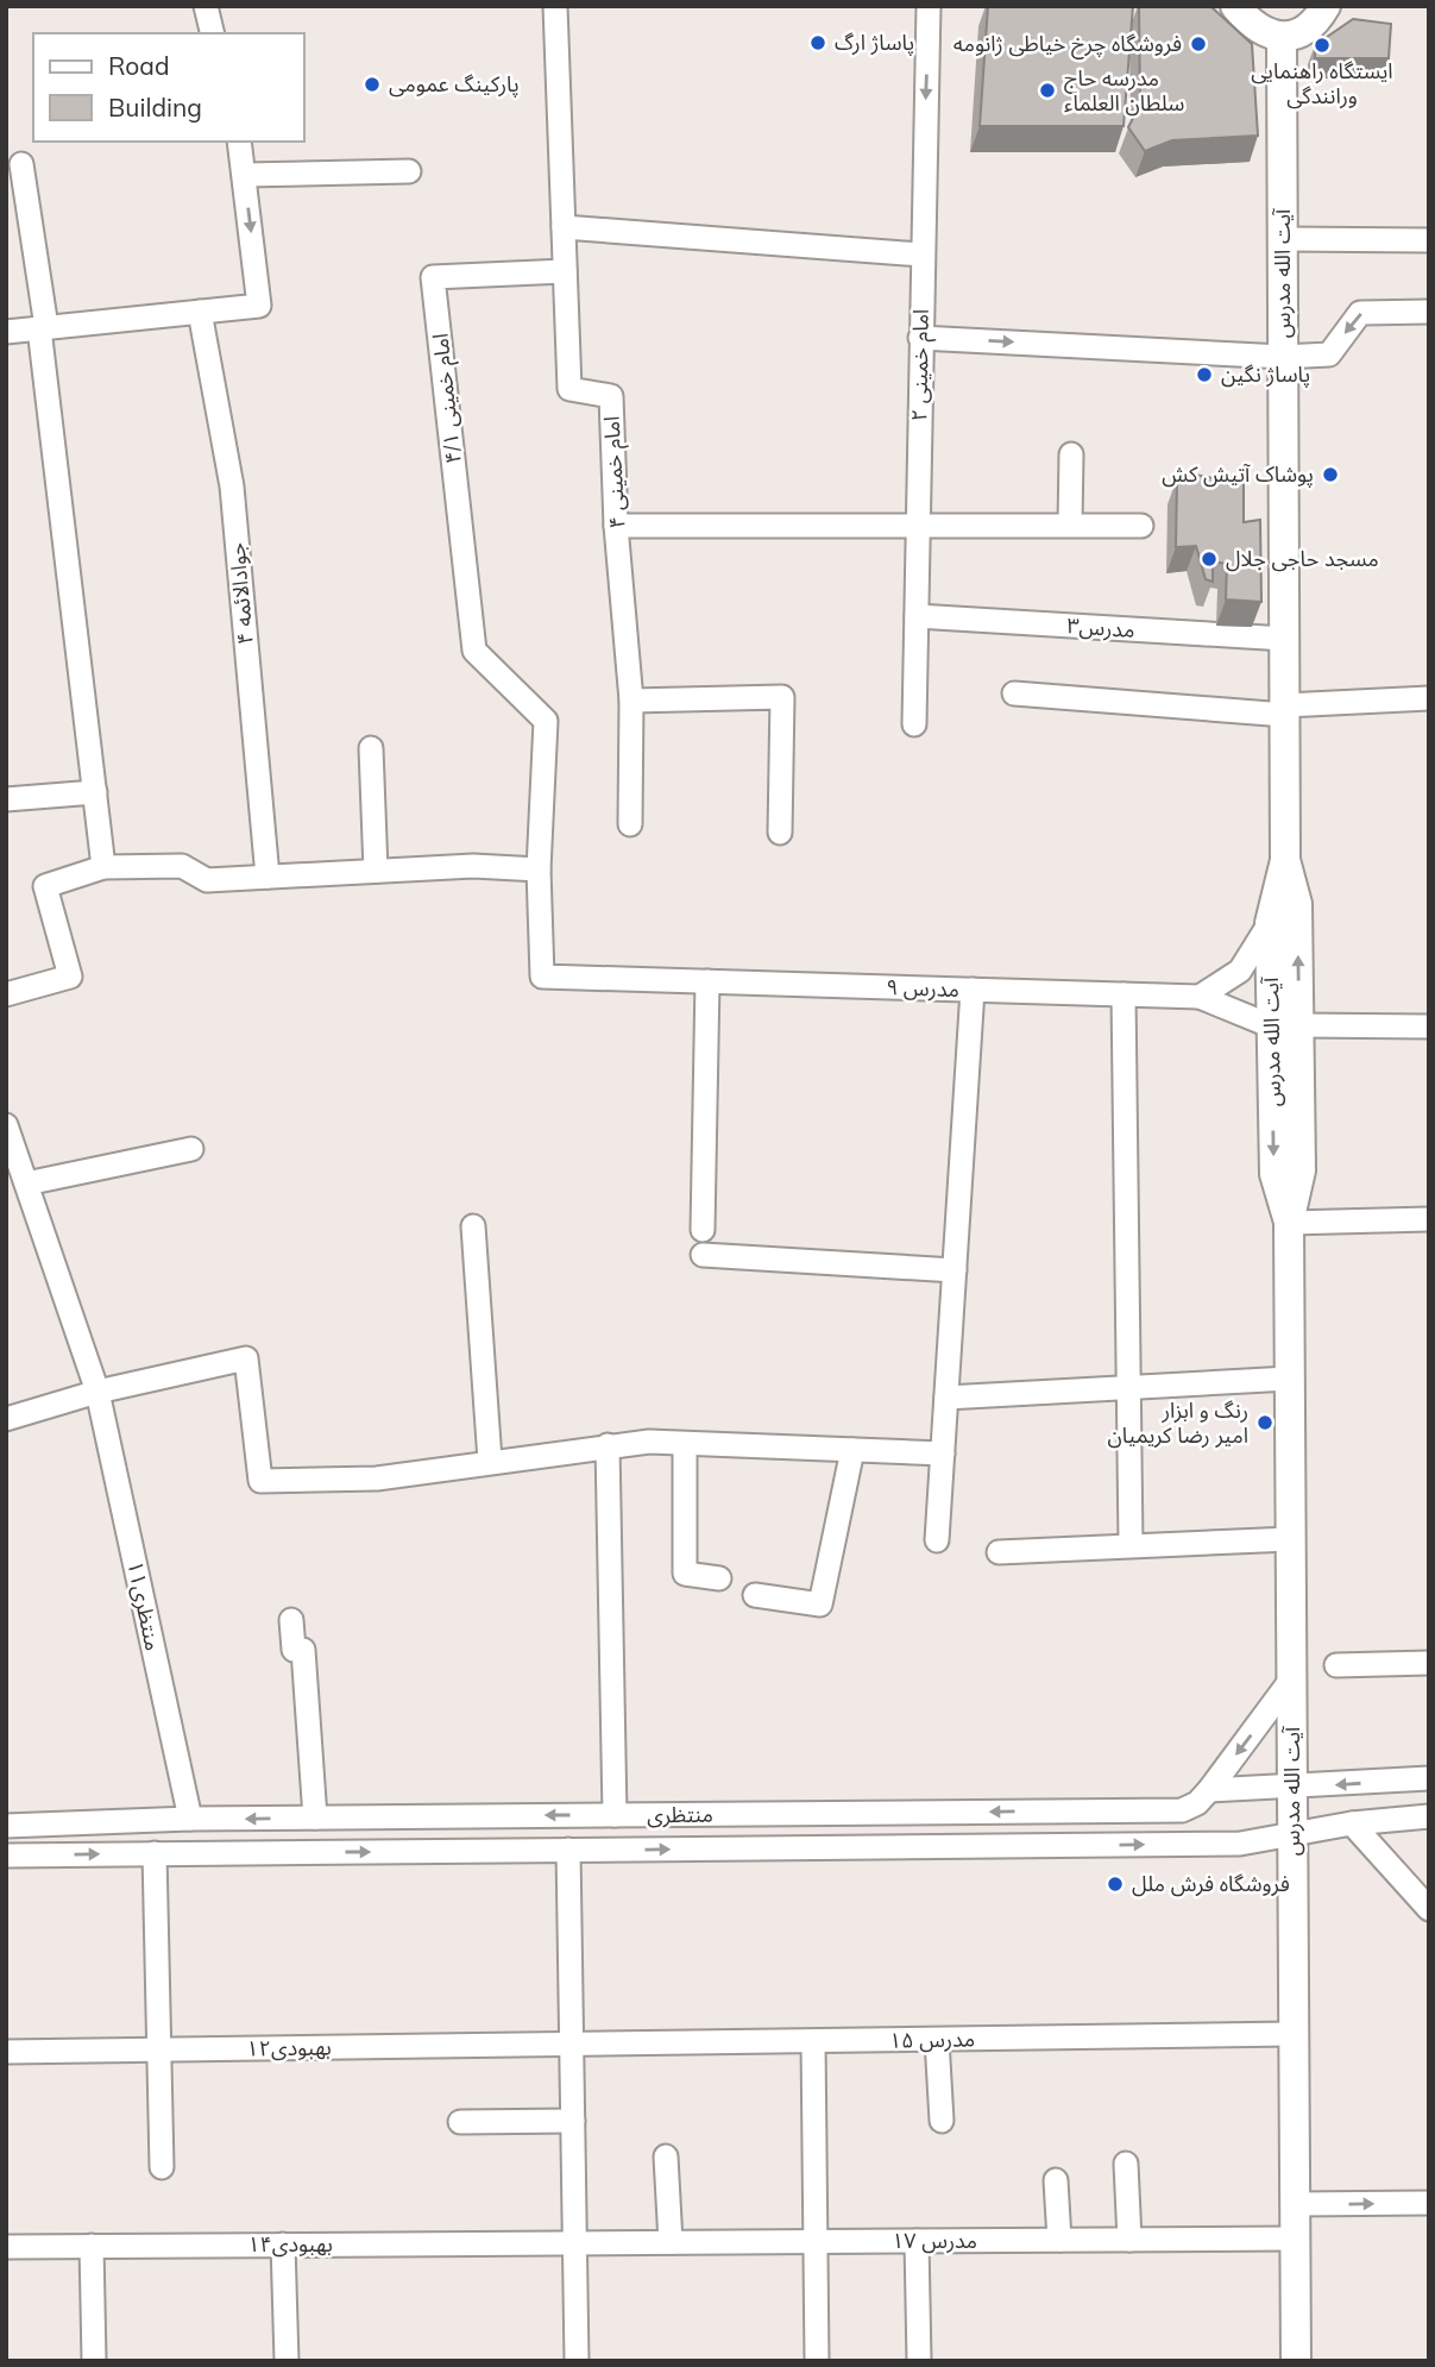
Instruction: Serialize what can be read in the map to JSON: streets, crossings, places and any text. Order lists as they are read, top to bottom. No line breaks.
{"streets":{"main road":["آیت الله مدرس"],"street":["امام خمینی ۲","امام خمینی ۴/۱","امام خمینی ۴","جوادالائمه ۴","مدرس۳","مدرس ۹","منتظری۱۱","منتظری","مدرس ۱۵","بهبودی۱۲","مدرس ۱۷","بهبودی۱۴"]},"crossings":[["آیت الله مدرس","مدرس۳"],["آیت الله مدرس","منتظری"],["آیت الله مدرس","مدرس ۱۵"],["آیت الله مدرس","مدرس ۱۷"],["امام خمینی ۲","مدرس۳"],["امام خمینی ۴/۱","امام خمینی ۴"],["امام خمینی ۴/۱","مدرس ۹"],["منتظری۱۱","منتظری"],["مدرس ۱۵","بهبودی۱۲"],["مدرس ۱۷","بهبودی۱۴"]],"places":["پاساژ ارگ","فروشگاه چرخ خیاطی ژانومه","ایستگاه راهنمایی ورانندگی","پارکینگ عمومی","مدرسه حاج سلطان العلماء","پاساژ نگین","پوشاک آتیش کش","مسجد حاجی جلال","رنگ و ابزار امیر رضا کریمیان","فروشگاه فرش ملل"],"legend":["Road","Building"]}
